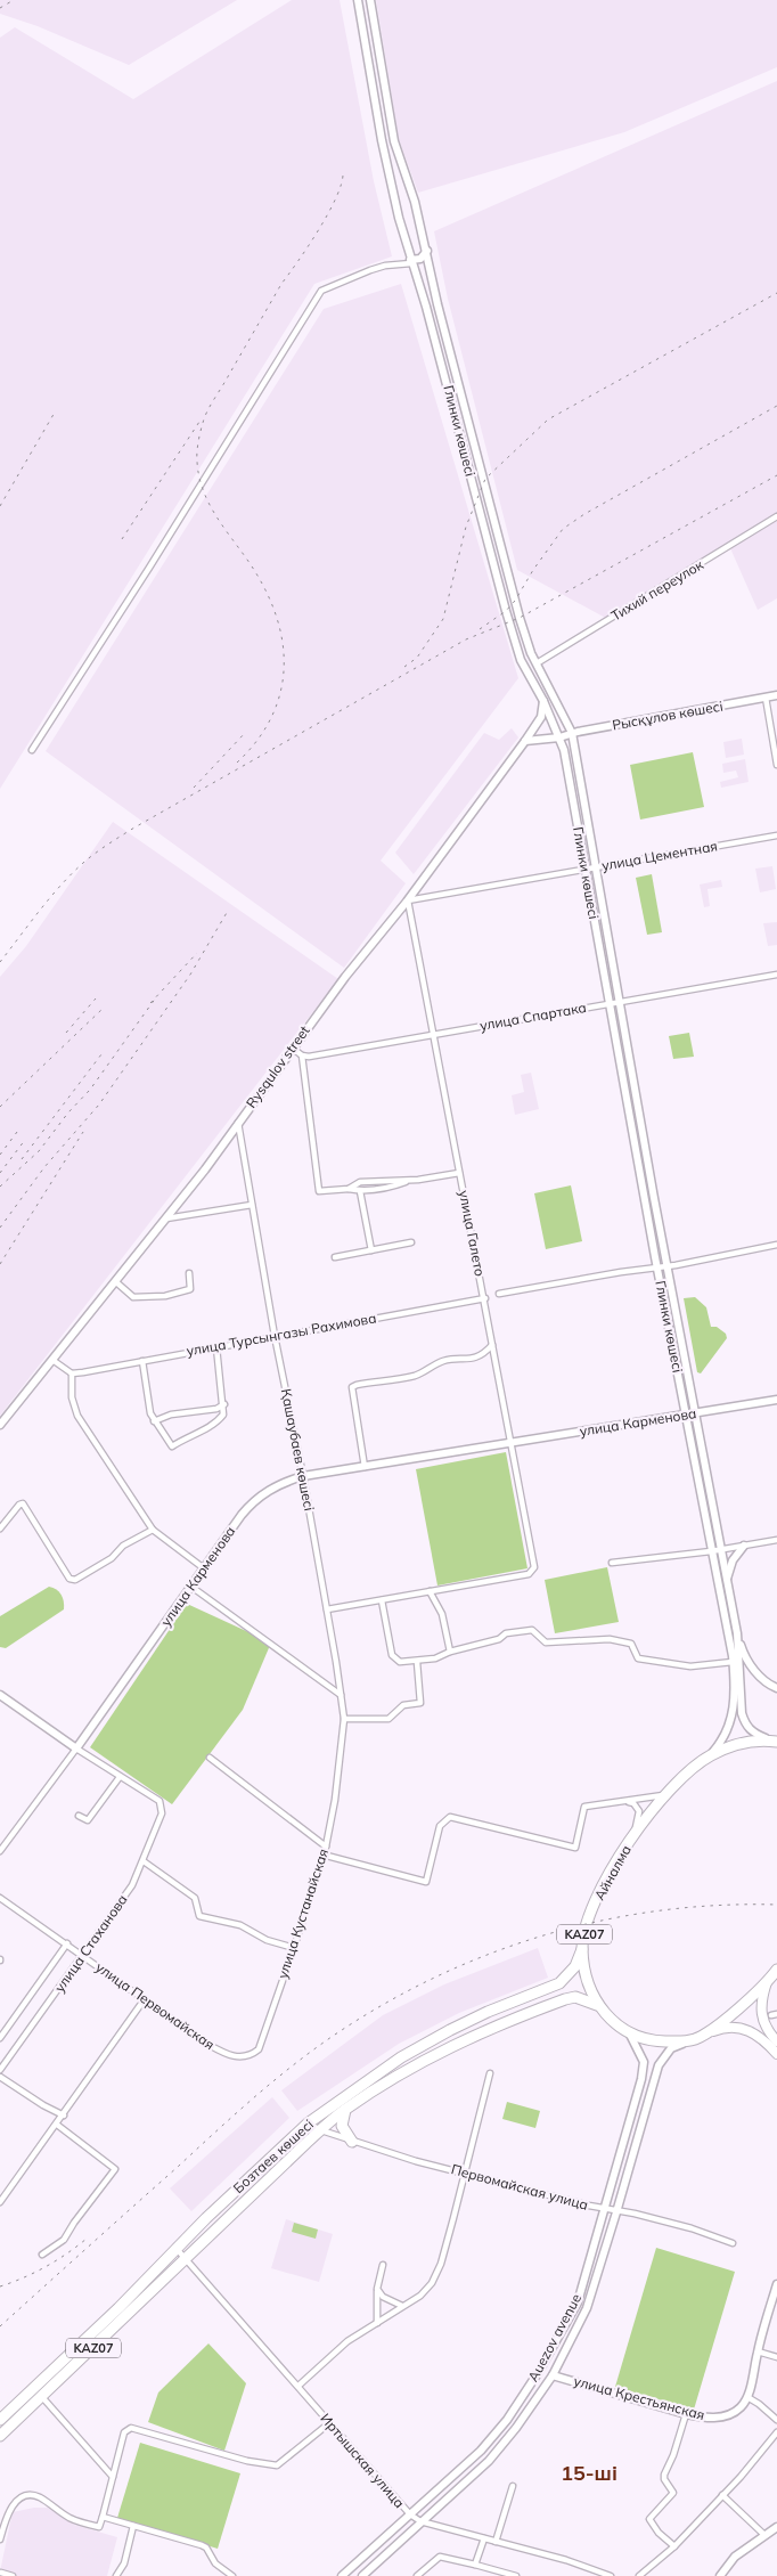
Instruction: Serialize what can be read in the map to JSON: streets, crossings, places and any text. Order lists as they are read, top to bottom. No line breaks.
{"streets":{"highway":["Айналма","KAZ07","Бозтаев көшесі"],"main road":["Глинки көшесі","Рысқұлов көшесі","Rysqulov street","улица Карменова","Auezov avenue","улица Крестьянская"],"street":["Тихий переулок","улица Цементная","улица Спартака","улица Галето","улица Турсынгазы Рахимова","Қашаубаев көшесі","улица Кустанайская","улица Стаханова","улица Первомайская","Первомайская улица","Иртышская улица"]},"crossings":[["Глинки көшесі","Тихий переулок"],["Глинки көшесі","Рысқұлов көшесі"],["Глинки көшесі","улица Цементная"],["Глинки көшесі","улица Спартака"],["Глинки көшесі","Rysqulov street"],["Глинки көшесі","улица Карменова"],["Глинки көшесі","Айналма"],["Рысқұлов көшесі","Rysqulov street"],["улица Цементная","Rysqulov street"],["улица Цементная","улица Галето"],["улица Спартака","улица Галето"],["Rysqulov street","улица Галето"],["Rysqulov street","Қашаубаев көшесі"],["улица Галето","улица Турсынгазы Рахимова"],["улица Галето","улица Карменова"],["улица Турсынгазы Рахимова","Қашаубаев көшесі"],["улица Карменова","Қашаубаев көшесі"],["Қашаубаев көшесі","улица Кустанайская"],["Айналма","Бозтаев көшесі"],["Айналма","Auezov avenue"],["улица Кустанайская","улица Первомайская"],["улица Стаханова","улица Первомайская"],["Бозтаев көшесі","Первомайская улица"],["Бозтаев көшесі","Иртышская улица"],["Первомайская улица","Auezov avenue"],["Auezov avenue","улица Крестьянская"],["Auezov avenue","Иртышская улица"]],"districts":["15-ші"]}
